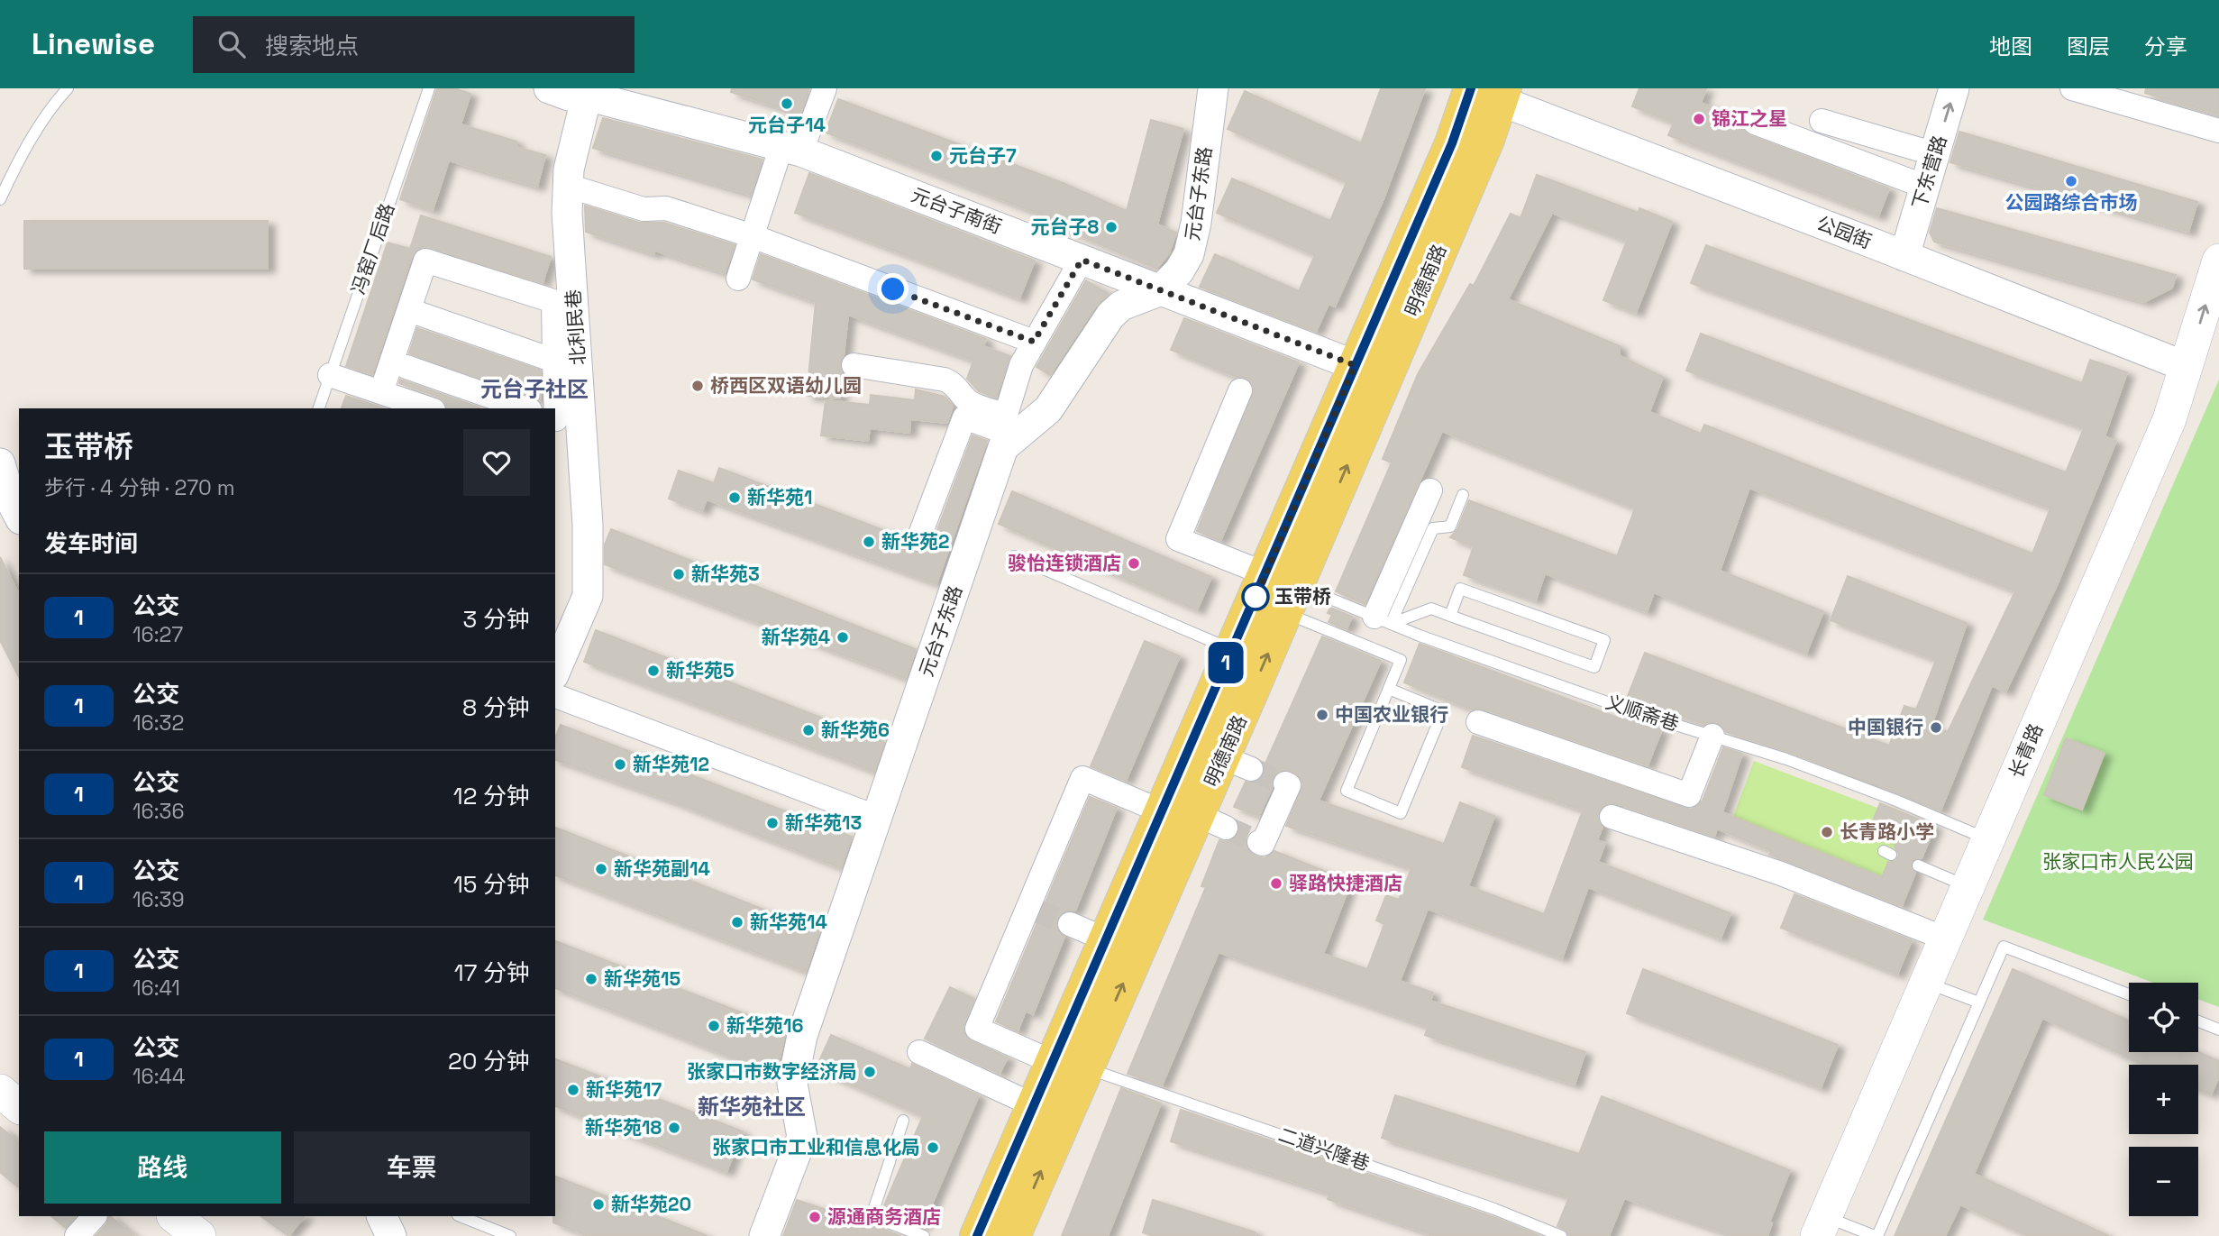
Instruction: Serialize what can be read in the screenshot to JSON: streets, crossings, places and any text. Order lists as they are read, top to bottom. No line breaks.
{"streets":{"main road":["明德南路","长青路"],"street":["下东营路","元台子东路","元台子南街","公园街","北利民巷"],"lane":["冯窑厂后路","义顺斋巷","二道兴隆巷"]},"crossings":[["下东营路","公园街"],["元台子东路","元台子南街"],["元台子南街","明德南路"],["元台子南街","北利民巷"],["公园街","明德南路"],["公园街","长青路"],["明德南路","义顺斋巷"],["明德南路","二道兴隆巷"],["义顺斋巷","长青路"]],"one_way":["下东营路"],"districts":["元台子社区","新华苑社区"],"parks":["张家口市人民公园"],"places":["元台子14","锦江之星","元台子7","公园路综合市场","元台子8","桥西区双语幼儿园","新华苑1","新华苑2","骏怡连锁酒店","新华苑3","玉带桥","新华苑4","新华苑5","中国农业银行","中国银行","新华苑6","新华苑12","新华苑13","长青路小学","新华苑副14","驿路快捷酒店","新华苑14","新华苑15","新华苑16","张家口市数字经济局","新华苑17","新华苑18","张家口市工业和信息化局","新华苑20","源通商务酒店"],"lines":["bus line 1"],"page":{"header":"Linewise","search":"搜索地点","nav":["地图","图层","分享"],"on_map":"1","heading":[["玉带桥","步行 · 4 分钟 · 270 m"],"发车时间"],"list":[{"mark":"1","name":"公交","note":"16:27","value":"3 分钟"},{"mark":"1","name":"公交","note":"16:32","value":"8 分钟"},{"mark":"1","name":"公交","note":"16:36","value":"12 分钟"},{"mark":"1","name":"公交","note":"16:39","value":"15 分钟"},{"mark":"1","name":"公交","note":"16:41","value":"17 分钟"},{"mark":"1","name":"公交","note":"16:44","value":"20 分钟"}],"map_buttons":["+","−"],"buttons":["路线","车票"]}}
